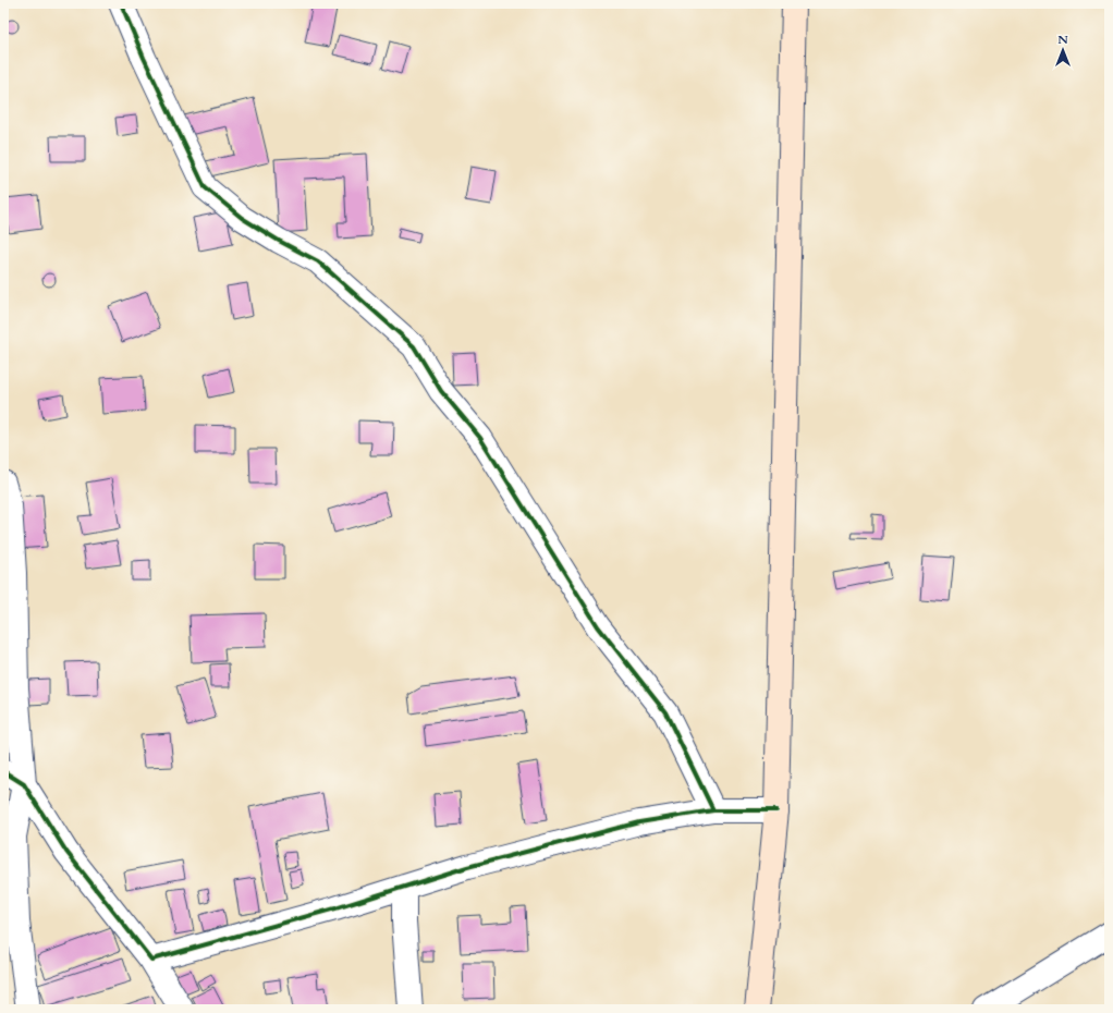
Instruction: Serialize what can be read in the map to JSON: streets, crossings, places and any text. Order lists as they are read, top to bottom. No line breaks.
{"north":"top"}
